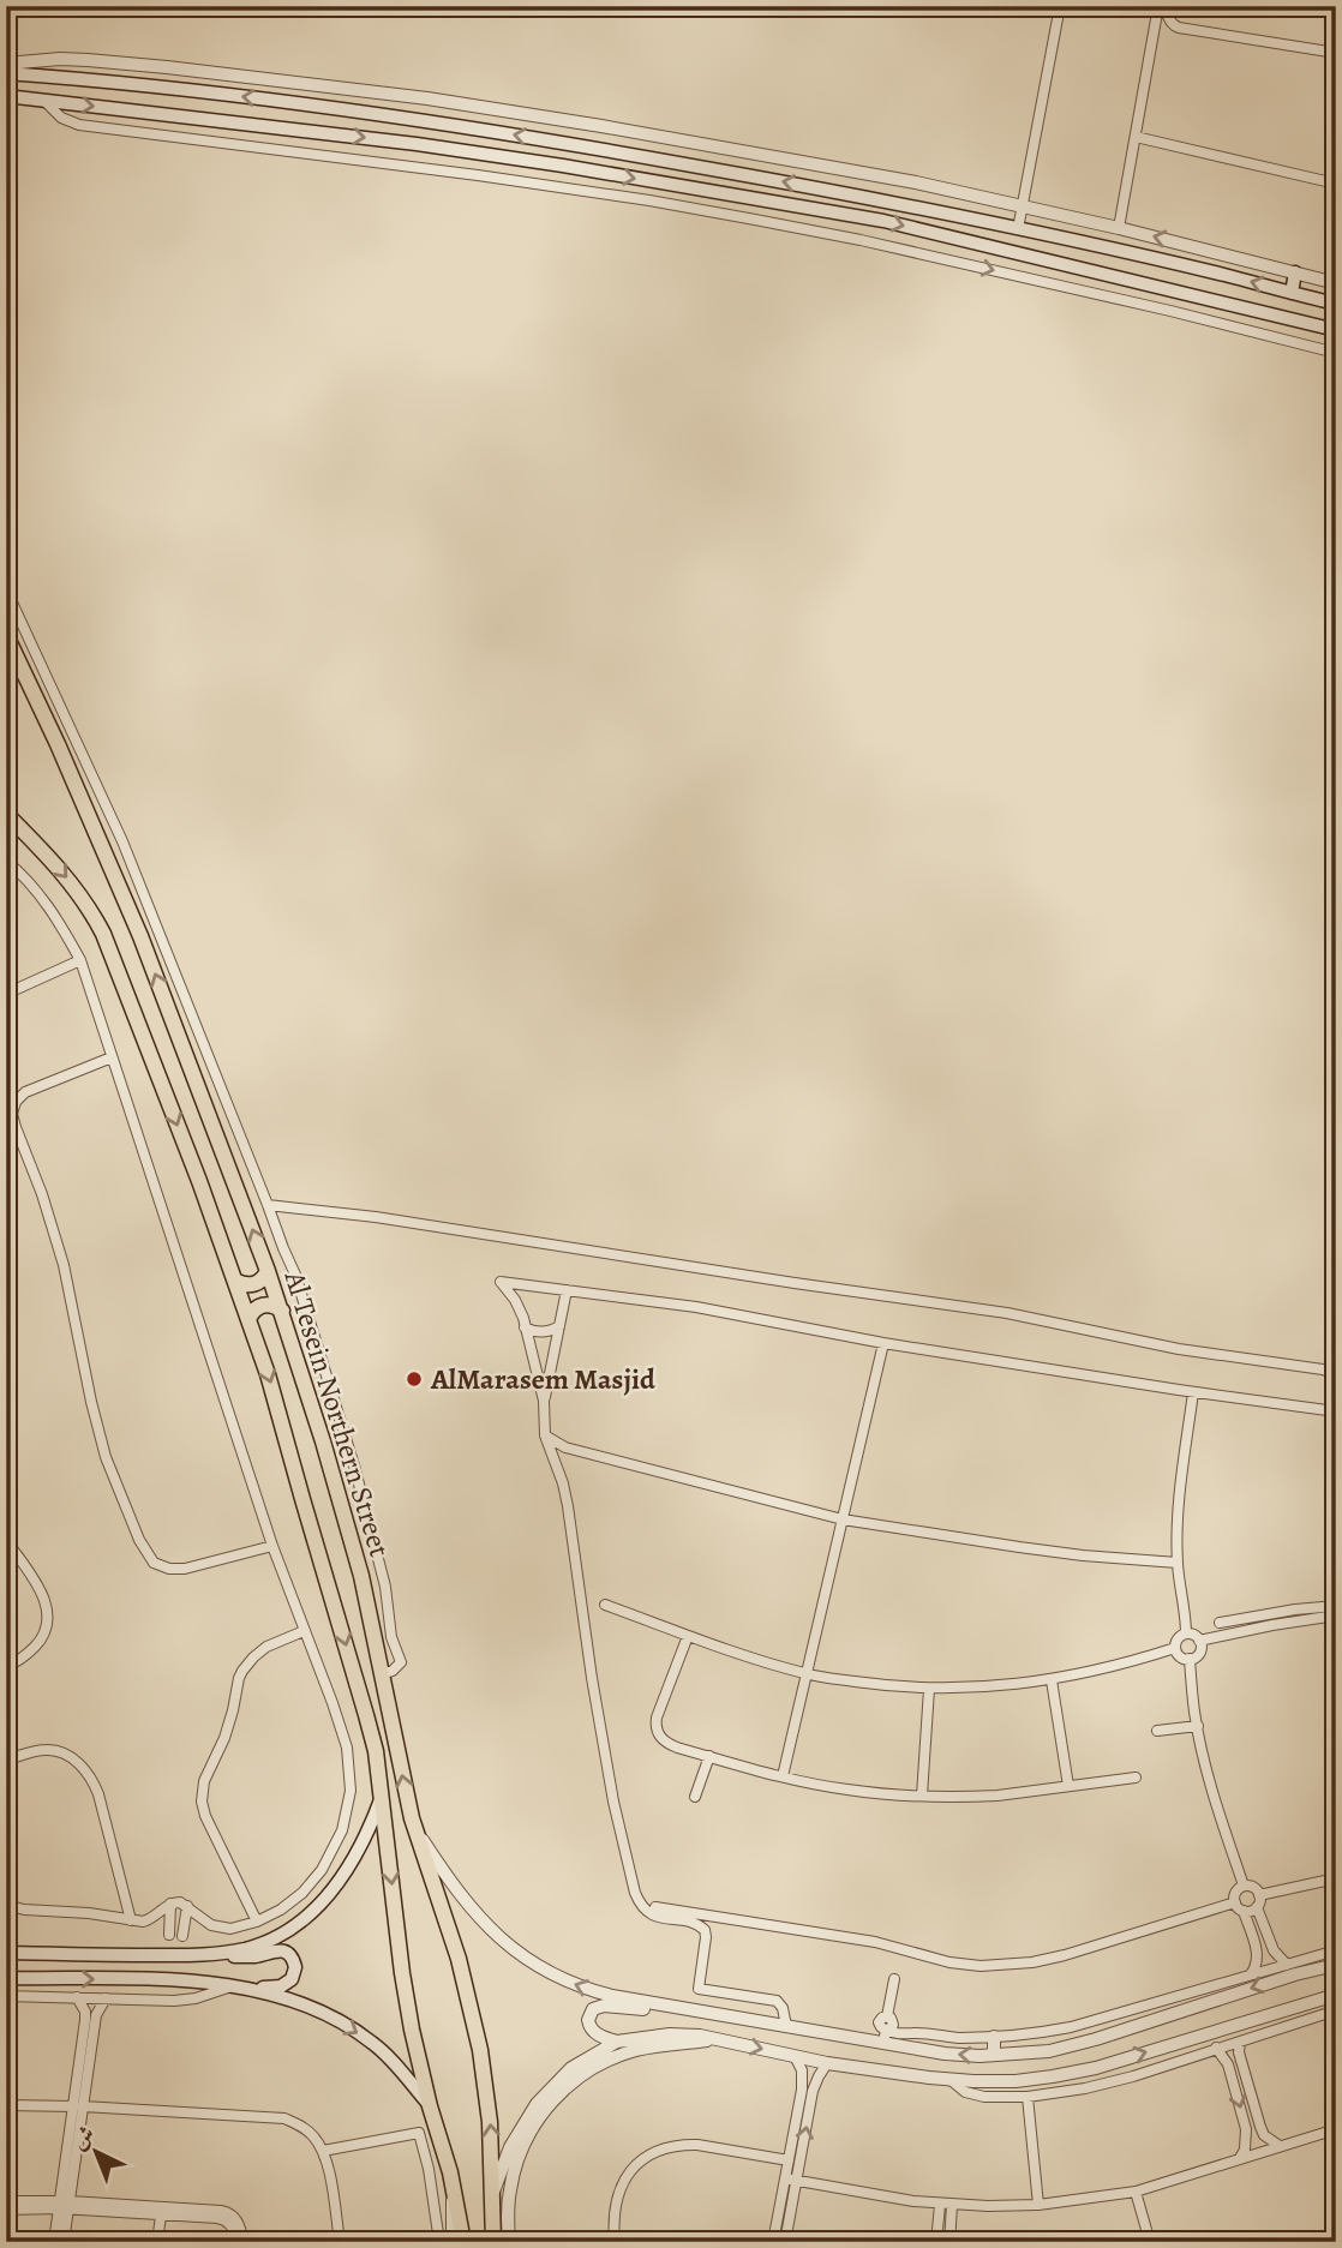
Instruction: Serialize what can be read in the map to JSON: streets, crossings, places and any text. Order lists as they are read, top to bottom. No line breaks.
{"streets":{"main road":["Al Tesein Northern Street"]},"places":["AlMarasem Masjid"],"north":"top left"}
